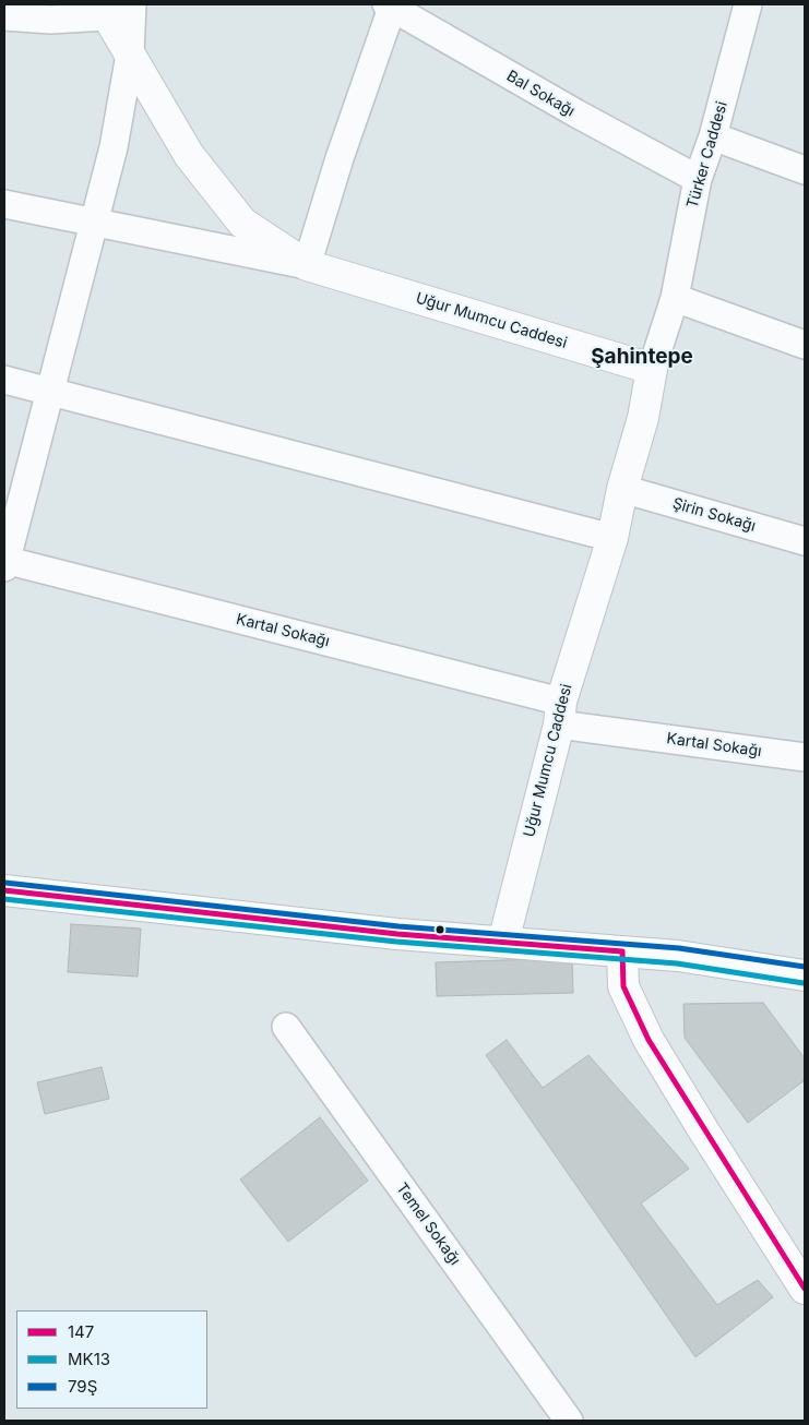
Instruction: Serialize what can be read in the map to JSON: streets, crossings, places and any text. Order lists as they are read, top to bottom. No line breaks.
{"streets":{"street":["Bal Sokağı","Türker Caddesi","Uğur Mumcu Caddesi","Şirin Sokağı","Kartal Sokağı","Temel Sokağı"]},"crossings":[["Bal Sokağı","Türker Caddesi"],["Türker Caddesi","Uğur Mumcu Caddesi"],["Uğur Mumcu Caddesi","Şirin Sokağı"],["Uğur Mumcu Caddesi","Kartal Sokağı"]],"districts":["Şahintepe"],"lines":["transit line 79Ş","transit line 147","transit line MK13"],"legend":["147","MK13","79Ş"]}
